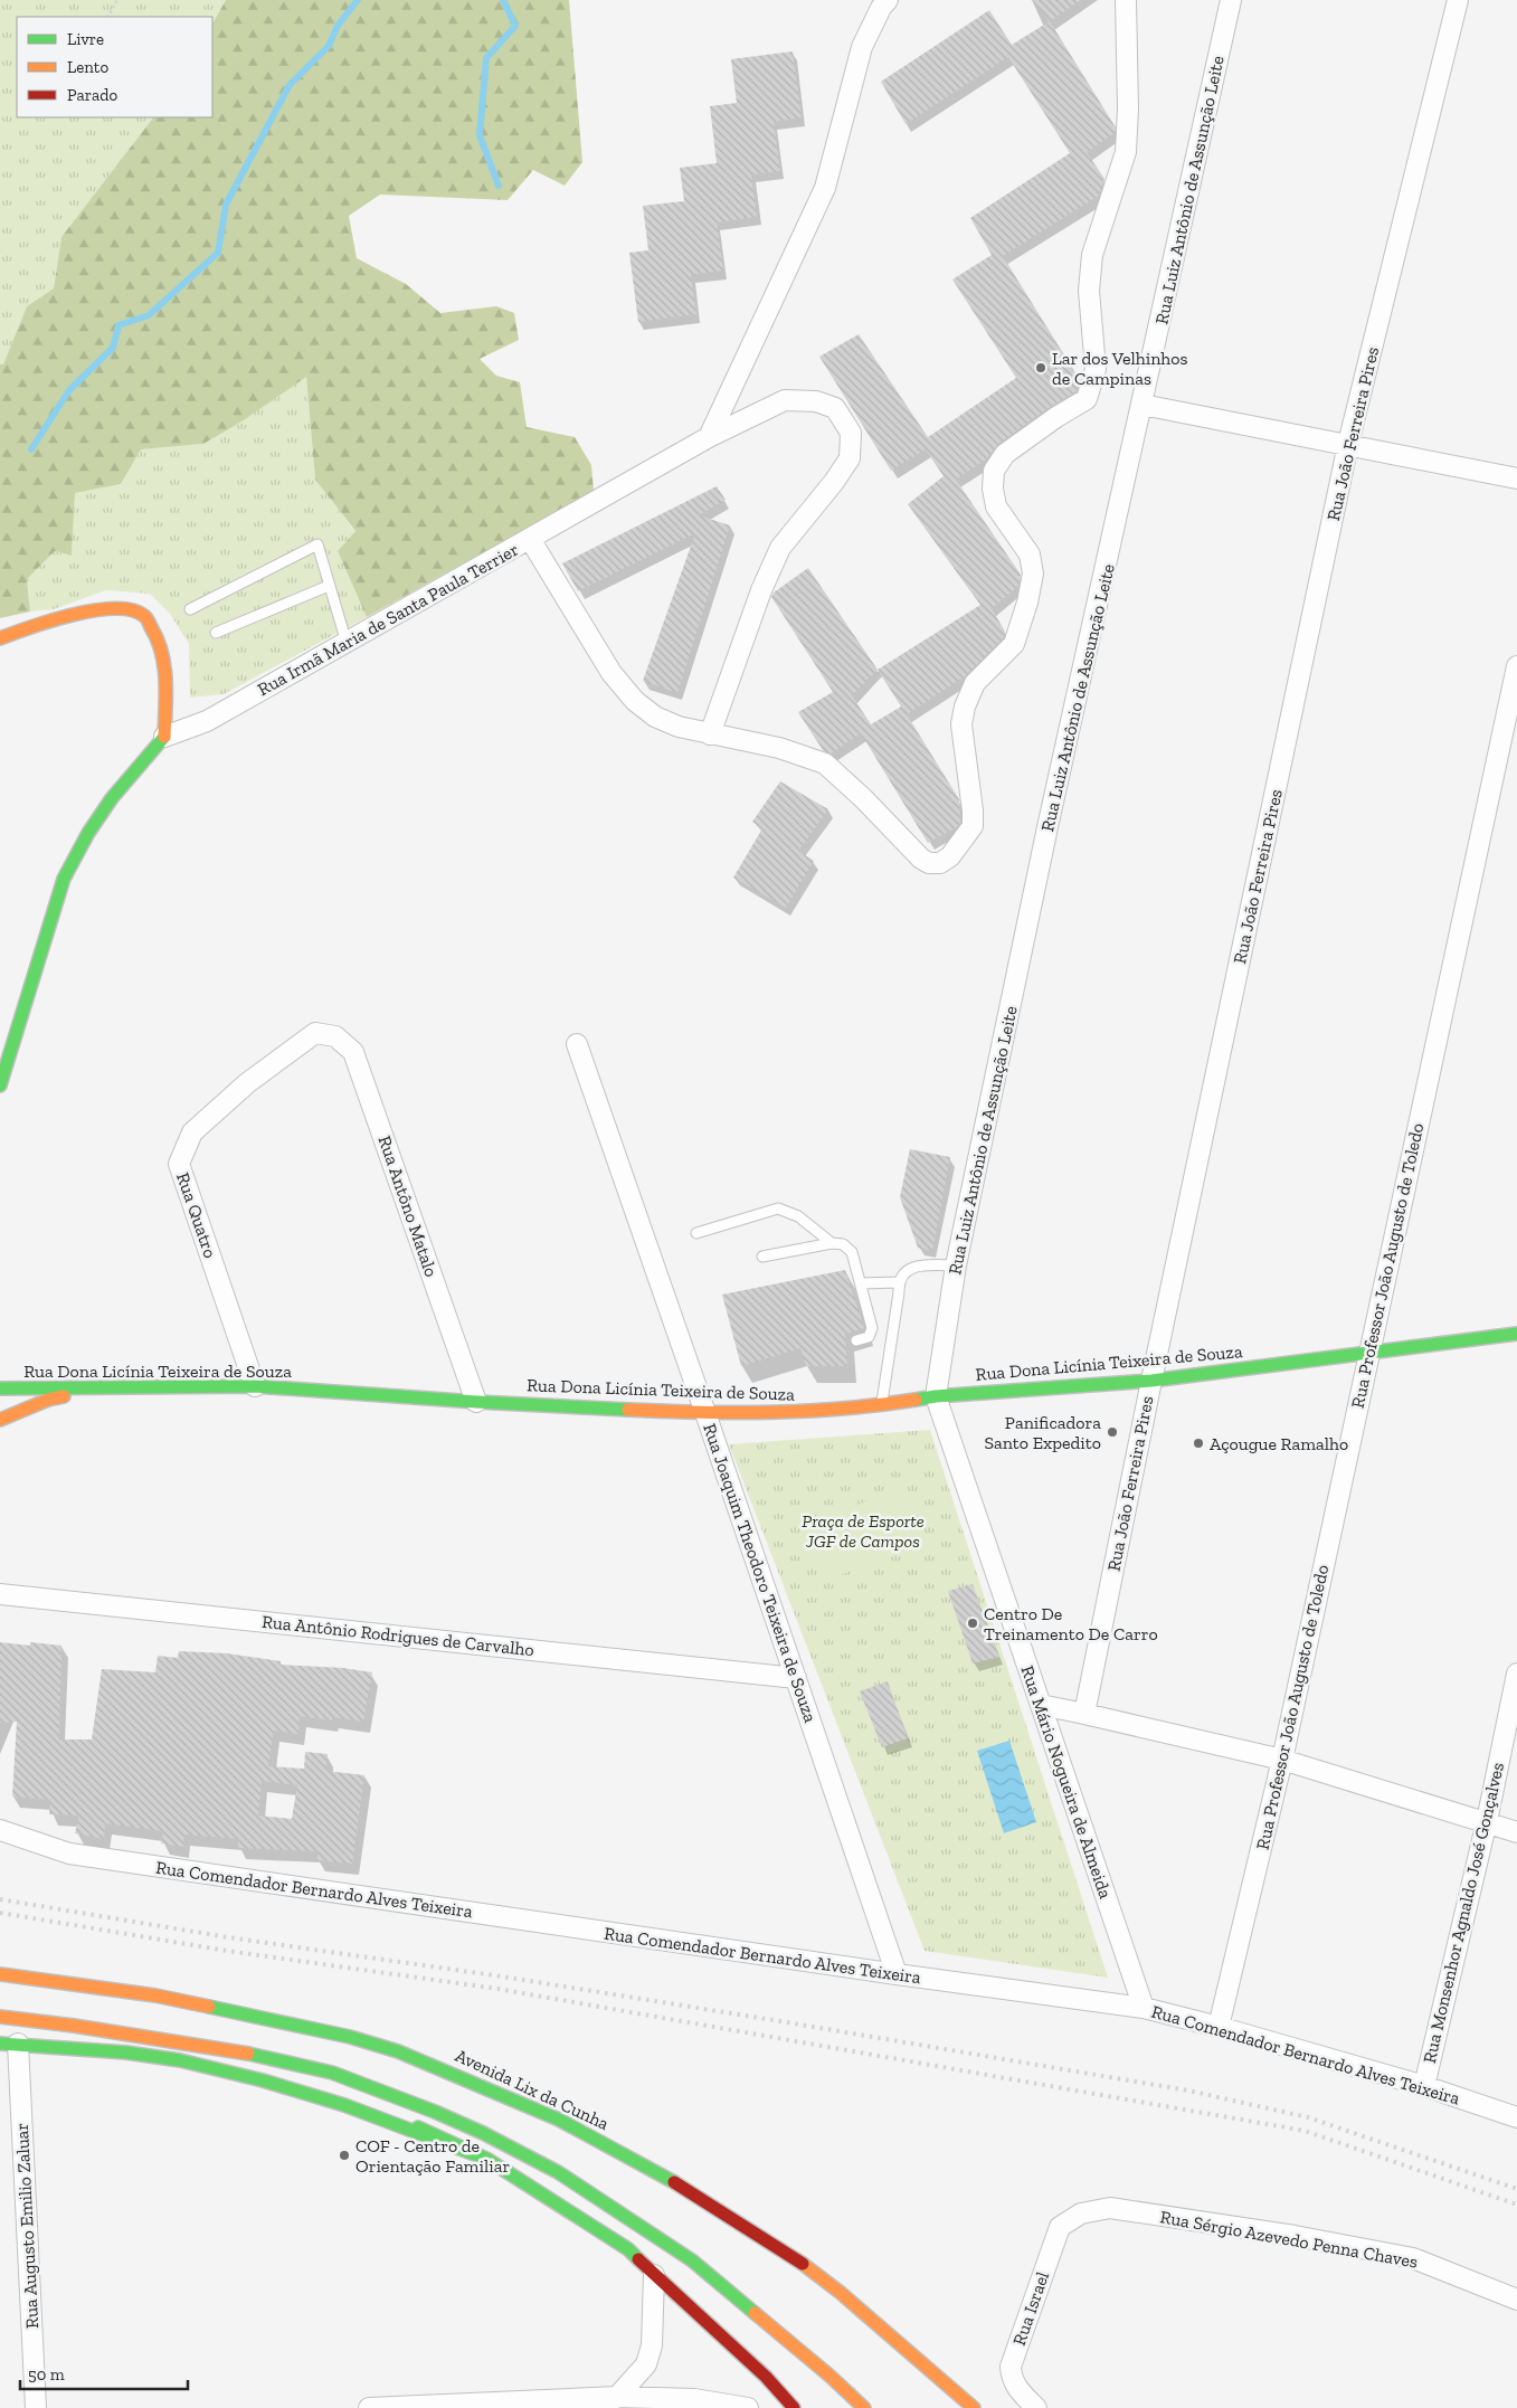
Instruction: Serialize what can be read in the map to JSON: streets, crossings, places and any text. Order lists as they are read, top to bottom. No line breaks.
{"streets":{"main road":["Rua Irmã Maria de Santa Paula Terrier","Rua Dona Licínia Teixeira de Souza","Avenida Lix da Cunha"],"street":["Rua Luiz Antônio de Assunção Leite","Rua João Ferreira Pires","Rua Antôno Matalo","Rua Quatro","Rua Professor João Augusto de Toledo","Rua Joaquim Theodoro Teixeira de Souza","Rua Antônio Rodrigues de Carvalho","Rua Mário Nogueira de Almeida","Rua Comendador Bernardo Alves Teixeira","Rua Monsenhor Agnaldo José Gonçalves","Rua Augusto Emilio Zaluar","Rua Sérgio Azevedo Penna Chaves","Rua Israel"]},"crossings":[["Rua Luiz Antônio de Assunção Leite","Rua Dona Licínia Teixeira de Souza"],["Rua Luiz Antônio de Assunção Leite","Rua Mário Nogueira de Almeida"],["Rua João Ferreira Pires","Rua Dona Licínia Teixeira de Souza"],["Rua Antôno Matalo","Rua Quatro"],["Rua Antôno Matalo","Rua Dona Licínia Teixeira de Souza"],["Rua Quatro","Rua Dona Licínia Teixeira de Souza"],["Rua Professor João Augusto de Toledo","Rua Dona Licínia Teixeira de Souza"],["Rua Professor João Augusto de Toledo","Rua Comendador Bernardo Alves Teixeira"],["Rua Dona Licínia Teixeira de Souza","Rua Joaquim Theodoro Teixeira de Souza"],["Rua Dona Licínia Teixeira de Souza","Rua Mário Nogueira de Almeida"],["Rua Joaquim Theodoro Teixeira de Souza","Rua Antônio Rodrigues de Carvalho"],["Rua Joaquim Theodoro Teixeira de Souza","Rua Comendador Bernardo Alves Teixeira"],["Rua Mário Nogueira de Almeida","Rua Comendador Bernardo Alves Teixeira"],["Rua Comendador Bernardo Alves Teixeira","Rua Monsenhor Agnaldo José Gonçalves"],["Rua Sérgio Azevedo Penna Chaves","Rua Israel"]],"parks":["Praça de Esporte JGF de Campos"],"places":["Lar dos Velhinhos de Campinas","Panificadora Santo Expedito","Açougue Ramalho","Centro De Treinamento De Carro","COF - Centro de Orientação Familiar"],"legend":["Livre","Lento","Parado"],"scale_bar":"50 m"}
